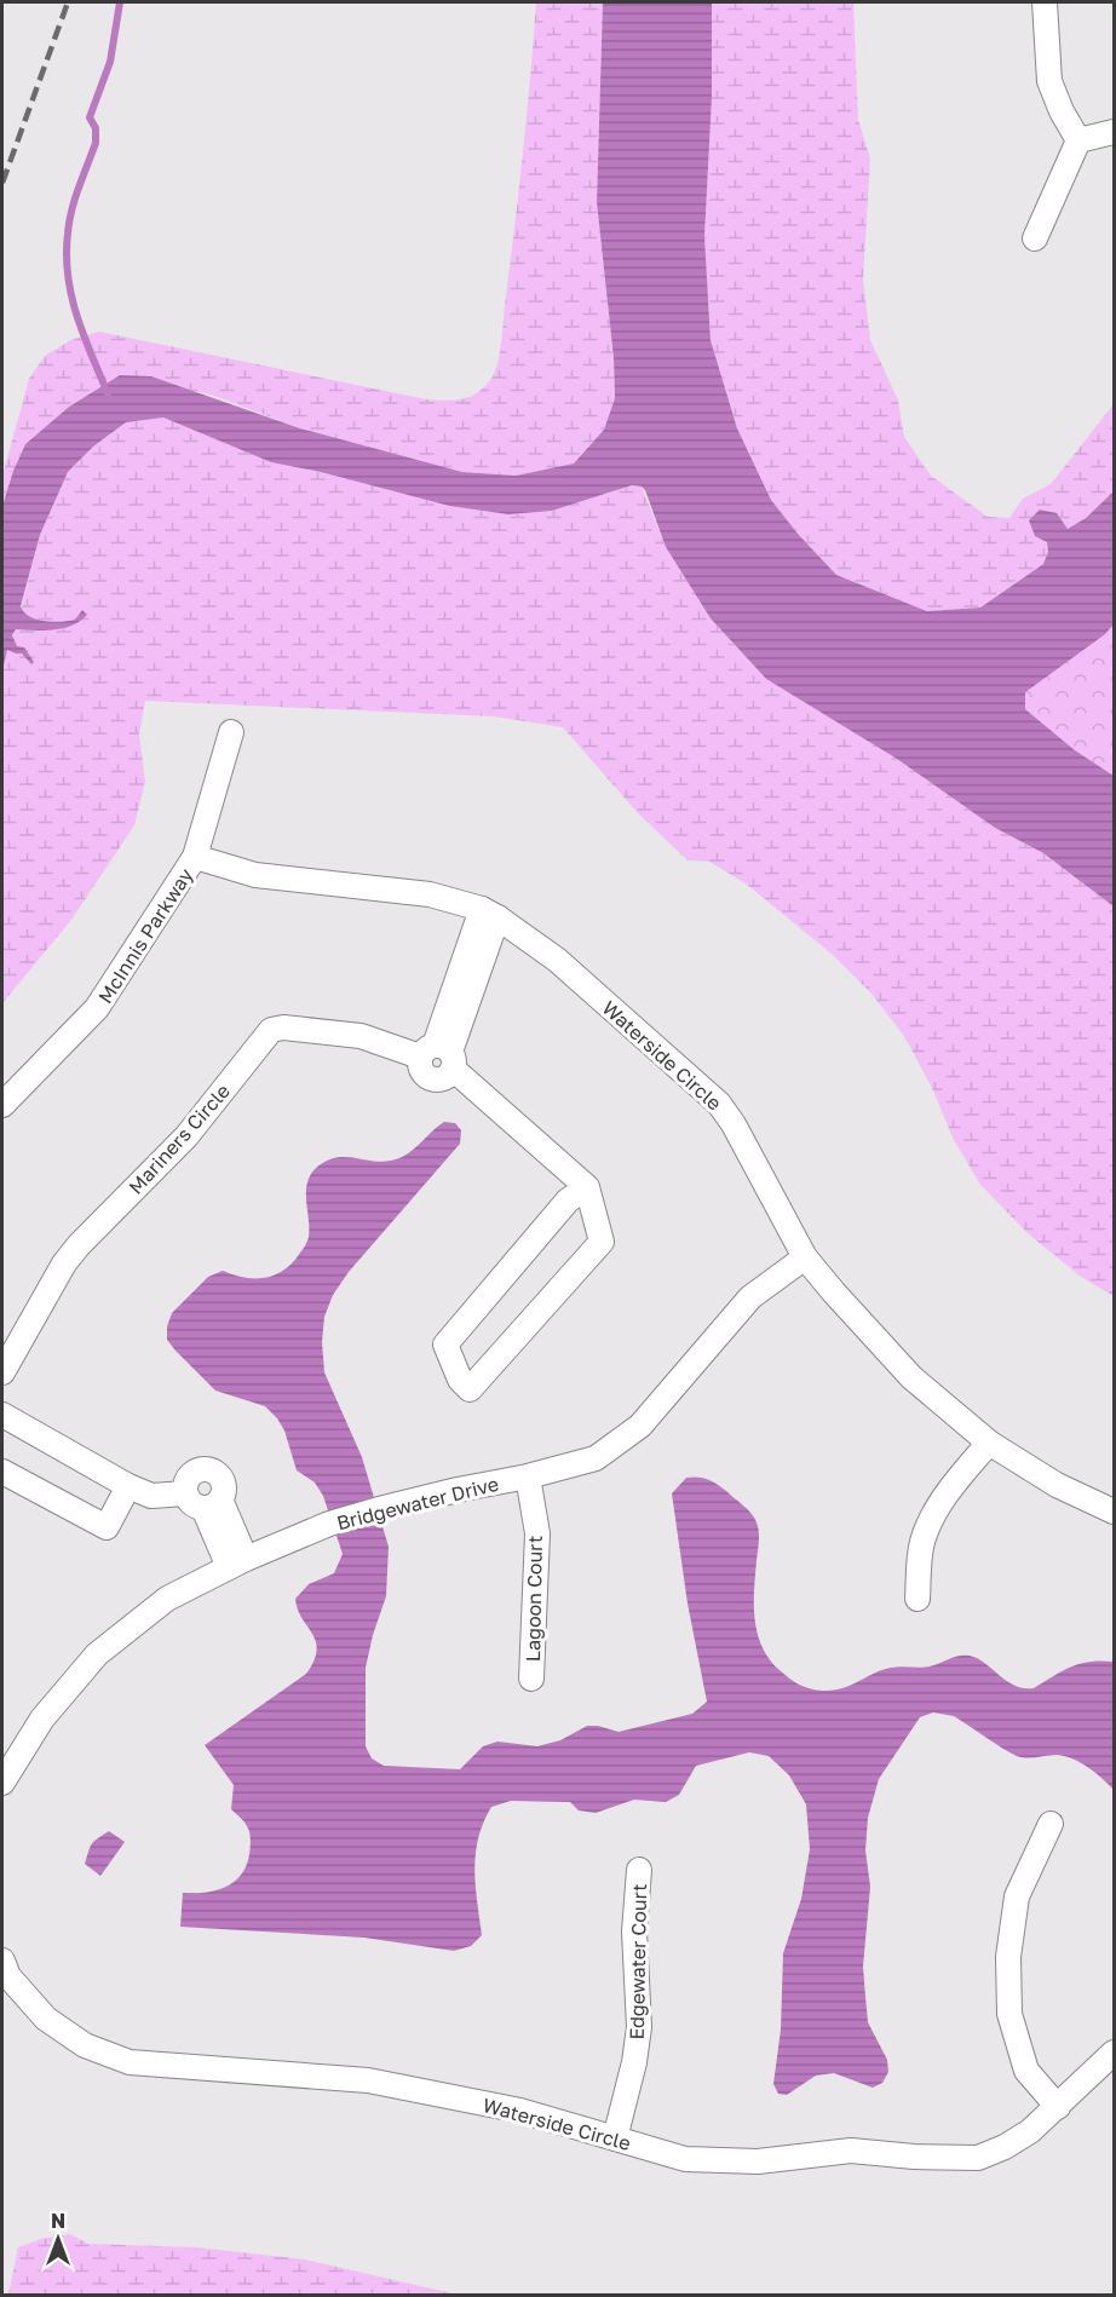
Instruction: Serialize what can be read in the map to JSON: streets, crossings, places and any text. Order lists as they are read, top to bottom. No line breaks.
{"streets":{"street":["McInnis Parkway","Waterside Circle","Mariners Circle","Bridgewater Drive","Lagoon Court","Edgewater Court"]},"crossings":[["McInnis Parkway","Waterside Circle"],["Waterside Circle","Bridgewater Drive"],["Waterside Circle","Edgewater Court"],["Bridgewater Drive","Lagoon Court"]],"north":"top"}
